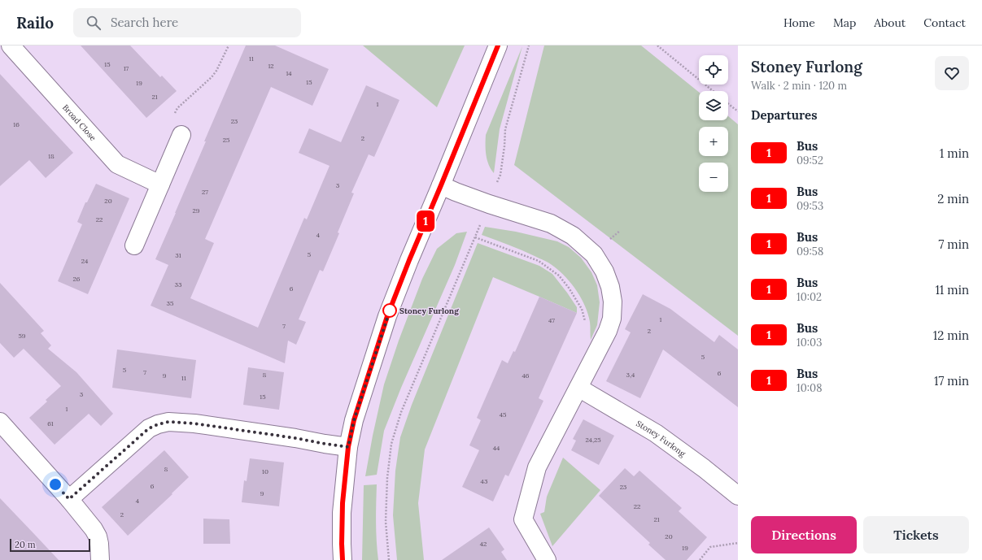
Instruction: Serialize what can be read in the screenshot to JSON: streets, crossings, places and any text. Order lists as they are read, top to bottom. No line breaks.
{"streets":{"street":["Broad Close","Stoney Furlong"]},"places":["Stoney Furlong"],"lines":["bus line 1"],"house_numbers":["11","15","12","17","14","15","19","21","1","23","16","2","25","18","3","27","20","29","22","4","5","31","24","26","33","6","35","1","47","7","2","59","5","5","7","6","8","3,4","9","46","11","3","15","1","45","61","24,25","44","8","10","43","6","23","9","4","22","2","21","20","42","19"],"scale_bar":"20 m","page":{"header":"Railo","search":"Search here","nav":["Home","Map","About","Contact"],"on_map":"1","heading":[["Stoney Furlong","Walk · 2 min · 120 m"],"Departures"],"map_buttons":["+","−"],"list":[{"mark":"1","name":"Bus","note":"09:52","value":"1 min"},{"mark":"1","name":"Bus","note":"09:53","value":"2 min"},{"mark":"1","name":"Bus","note":"09:58","value":"7 min"},{"mark":"1","name":"Bus","note":"10:02","value":"11 min"},{"mark":"1","name":"Bus","note":"10:03","value":"12 min"},{"mark":"1","name":"Bus","note":"10:08","value":"17 min"}],"buttons":["Directions","Tickets"],"scale":"20 m"}}
